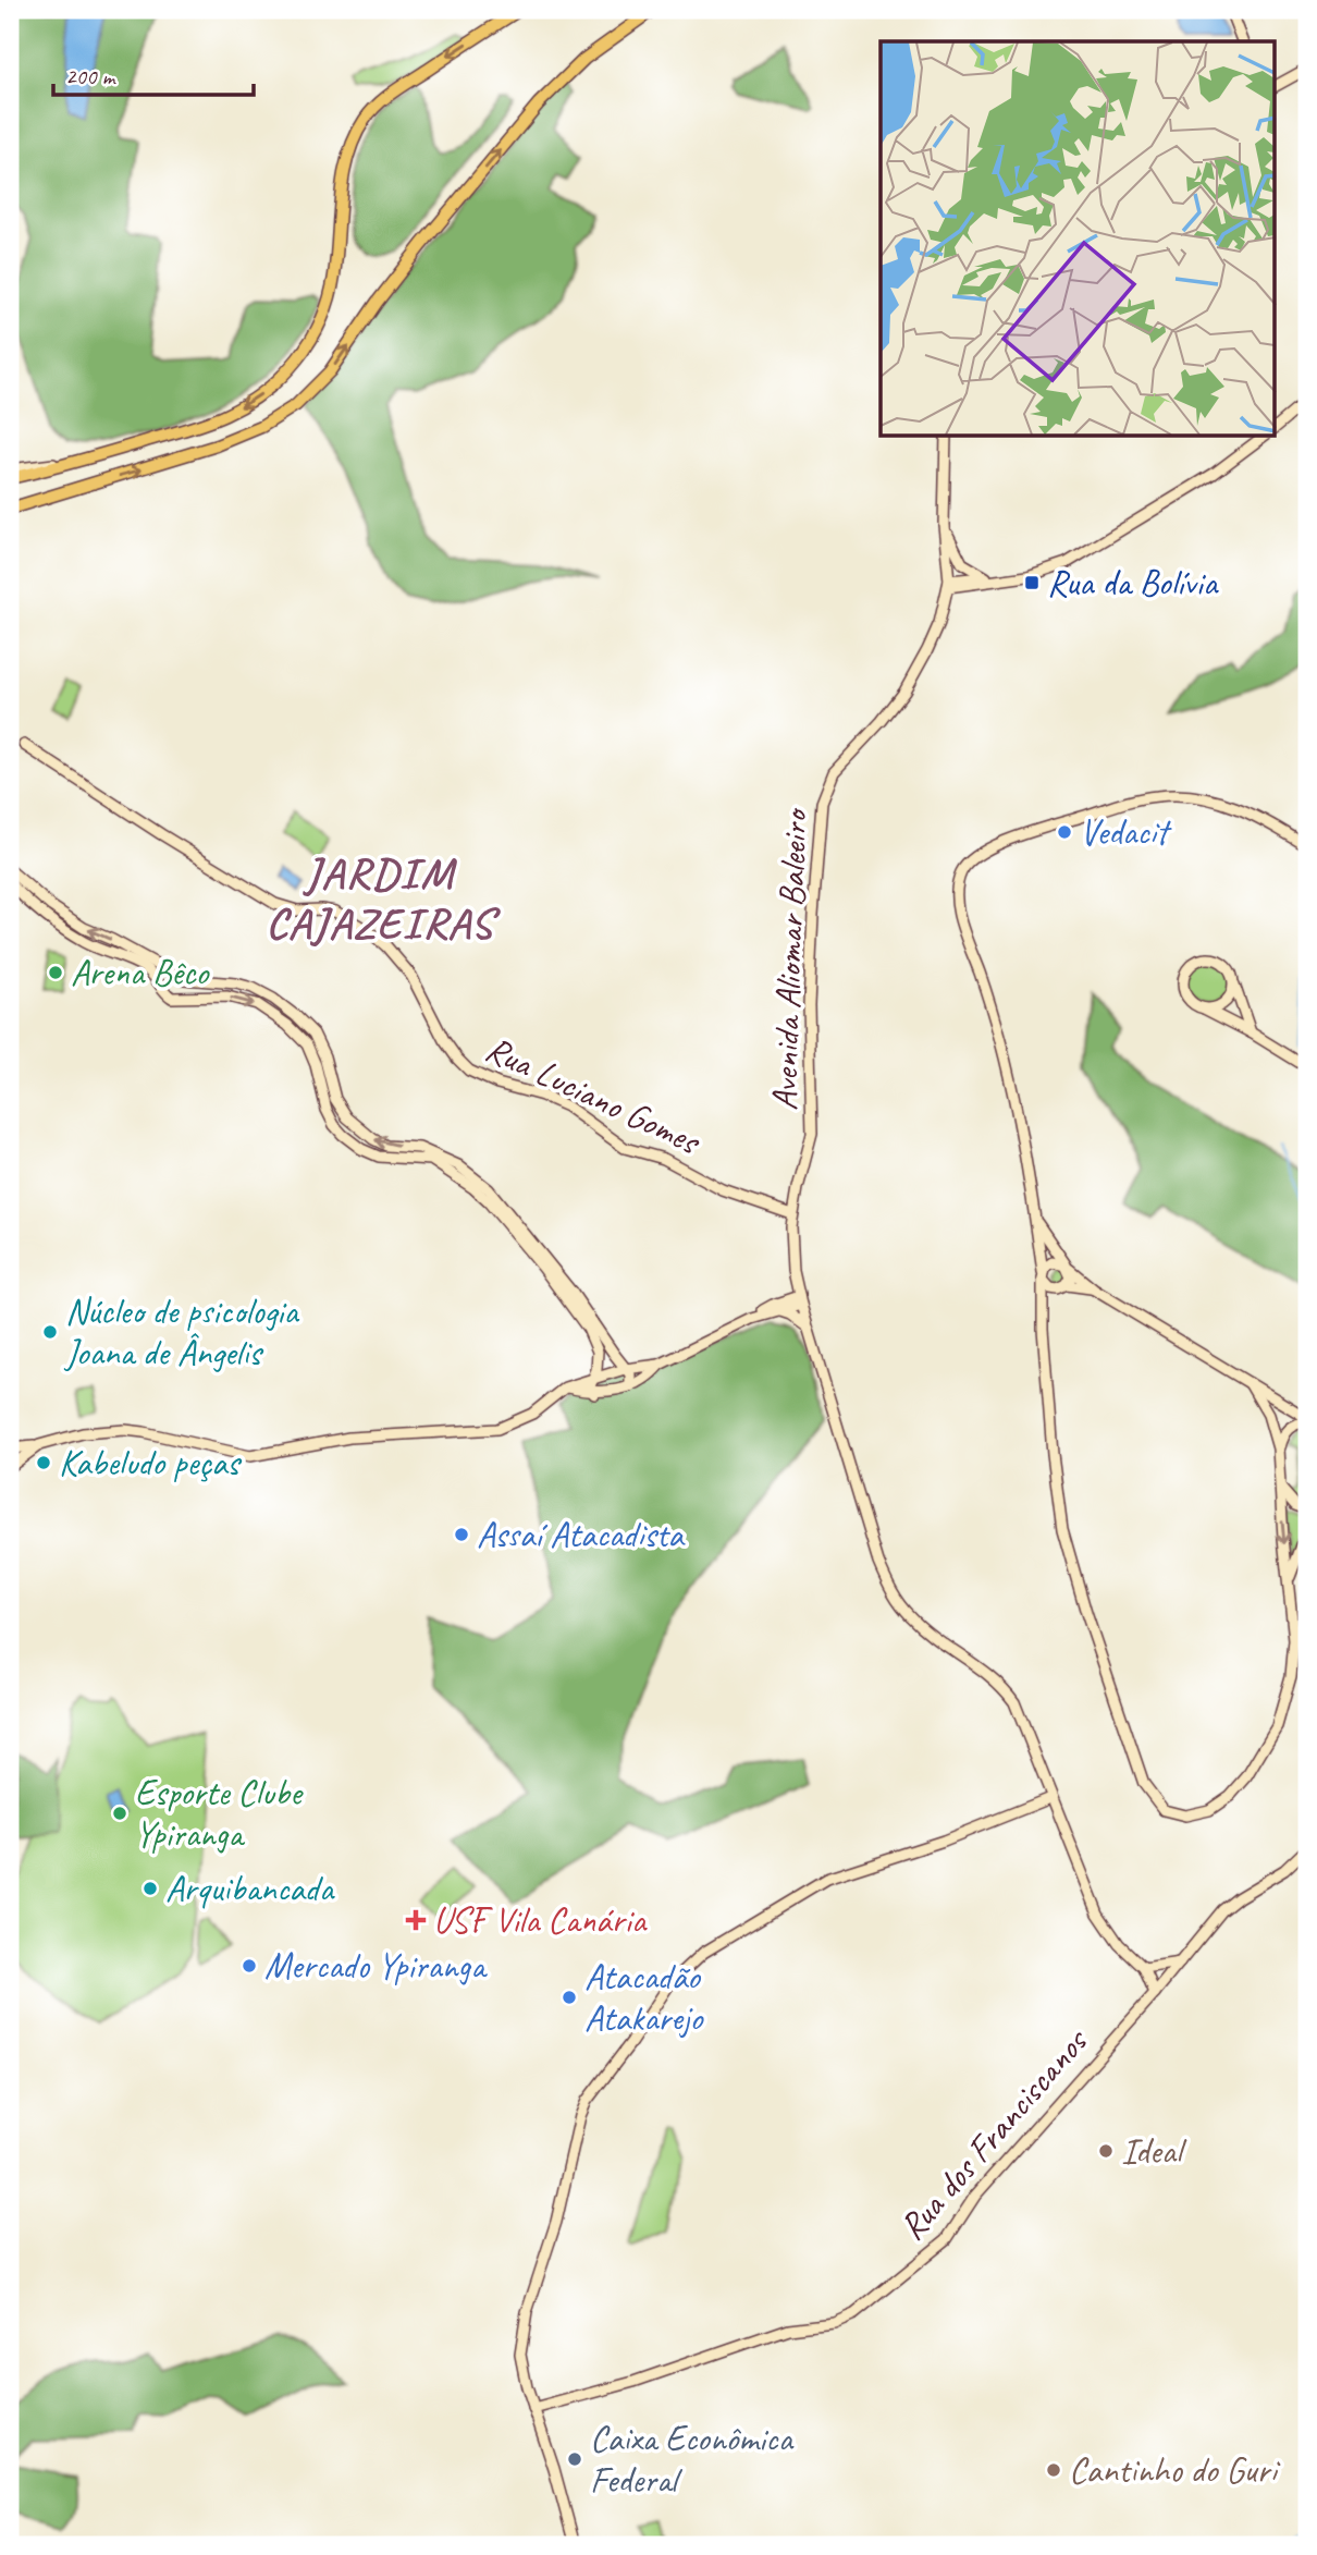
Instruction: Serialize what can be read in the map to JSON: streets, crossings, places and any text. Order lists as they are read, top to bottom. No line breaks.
{"streets":{"main road":["Avenida Aliomar Baleeiro","Rua Luciano Gomes","Rua dos Franciscanos"]},"crossings":[["Avenida Aliomar Baleeiro","Rua Luciano Gomes"]],"districts":["JARDIM CAJAZEIRAS"],"places":{"transit":["Rua da Bolívia"],"other":["Vedacit","Arena Bêco","Núcleo de psicologia Joana de Ângelis","Kabeludo peças","Assaí Atacadista","Esporte Clube Ypiranga","Arquibancada","Mercado Ypiranga","Atacadão Atakarejo","Ideal","Caixa Econômica Federal","Cantinho do Guri"],"health":["USF Vila Canária"]},"scale_bar":"200 m"}
